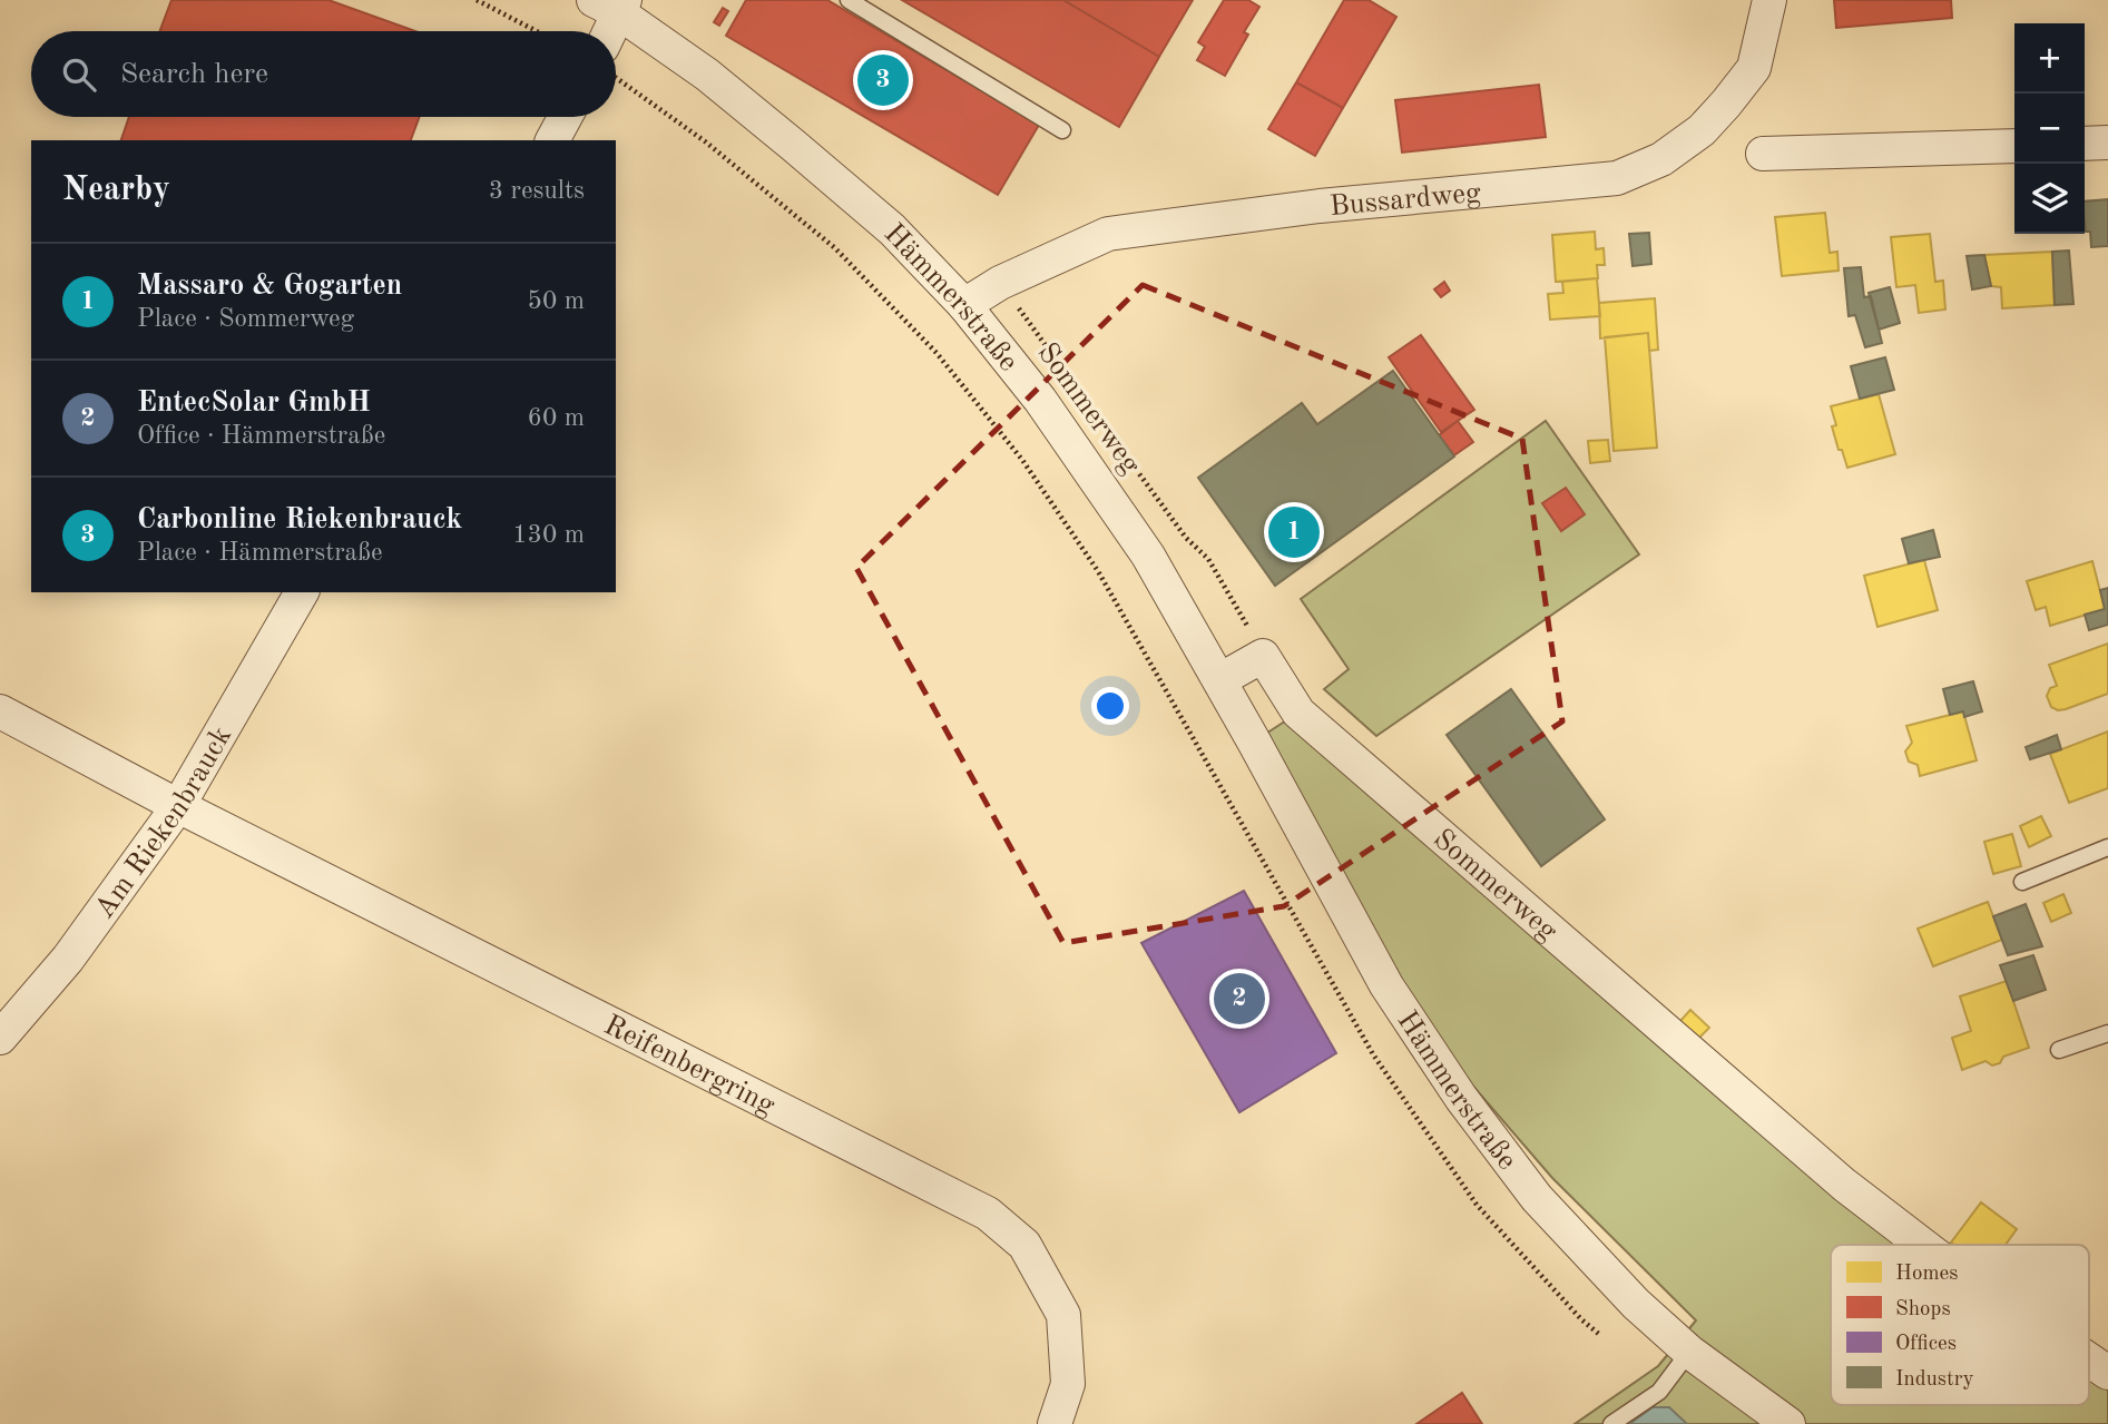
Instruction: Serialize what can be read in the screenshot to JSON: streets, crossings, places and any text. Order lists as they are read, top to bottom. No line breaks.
{"streets":{"street":["Bussardweg","Hämmerstraße","Sommerweg","Am Riekenbrauck","Reifenbergring"]},"crossings":[["Bussardweg","Hämmerstraße"],["Bussardweg","Sommerweg"],["Am Riekenbrauck","Reifenbergring"]],"legend":["Homes","Shops","Offices","Industry"],"page":{"map_buttons":["+","−"],"search":"Search here","pins":["3","1","2"],"heading":["Nearby","3 results"],"list":[{"mark":"1","name":"Massaro & Gogarten","note":"Place · Sommerweg","value":"50 m"},{"mark":"2","name":"EntecSolar GmbH","note":"Office · Hämmerstraße","value":"60 m"},{"mark":"3","name":"Carbonline Riekenbrauck","note":"Place · Hämmerstraße","value":"130 m"}]}}
